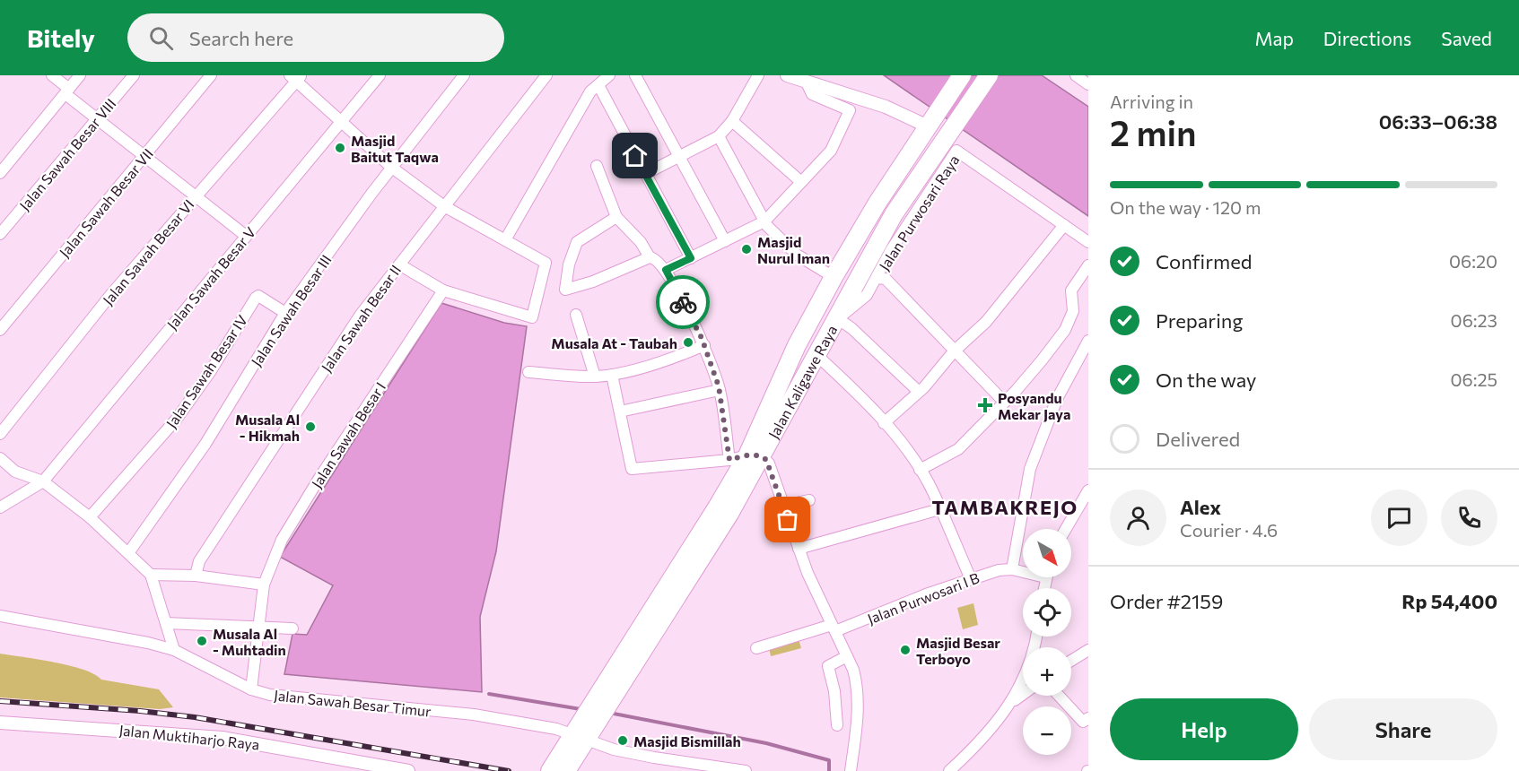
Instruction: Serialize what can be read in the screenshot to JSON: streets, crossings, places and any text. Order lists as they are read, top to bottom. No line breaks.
{"streets":{"highway":["Jalan Kaligawe Raya"],"street":["Jalan Sawah Besar VIII","Jalan Sawah Besar VII","Jalan Purwosari Raya","Jalan Sawah Besar VI","Jalan Sawah Besar V","Jalan Sawah Besar III","Jalan Sawah Besar II","Jalan Sawah Besar IV","Jalan Sawah Besar I","Jalan Purwosari I B","Jalan Sawah Besar Timur","Jalan Muktiharjo Raya"]},"crossings":[["Jalan Purwosari Raya","Jalan Kaligawe Raya"],["Jalan Sawah Besar III","Jalan Sawah Besar IV"],["Jalan Kaligawe Raya","Jalan Sawah Besar Timur"],["Jalan Sawah Besar I","Jalan Sawah Besar Timur"]],"districts":["TAMBAKREJO"],"places":{"other":["Masjid Baitut Taqwa","Masjid Nurul Iman","Musala At - Taubah","Musala Al - Hikmah","Musala Al - Muhtadin","Masjid Besar Terboyo","Masjid Bismillah"],"health":["Posyandu Mekar Jaya"]},"north":"bottom right","page":{"header":"Bitely","search":"Search here","nav":["Map","Directions","Saved"],"heading":["2 min","Arriving in","06:33–06:38"],"panel":["Alex","Courier · 4.6","Order #2159","Rp 54,400"],"bar":"On the way · 120 m","list":[["Confirmed","06:20"],["Preparing","06:23"],["On the way","06:25"],"Delivered"],"map_buttons":["+","−"],"buttons":["Help","Share"]}}
